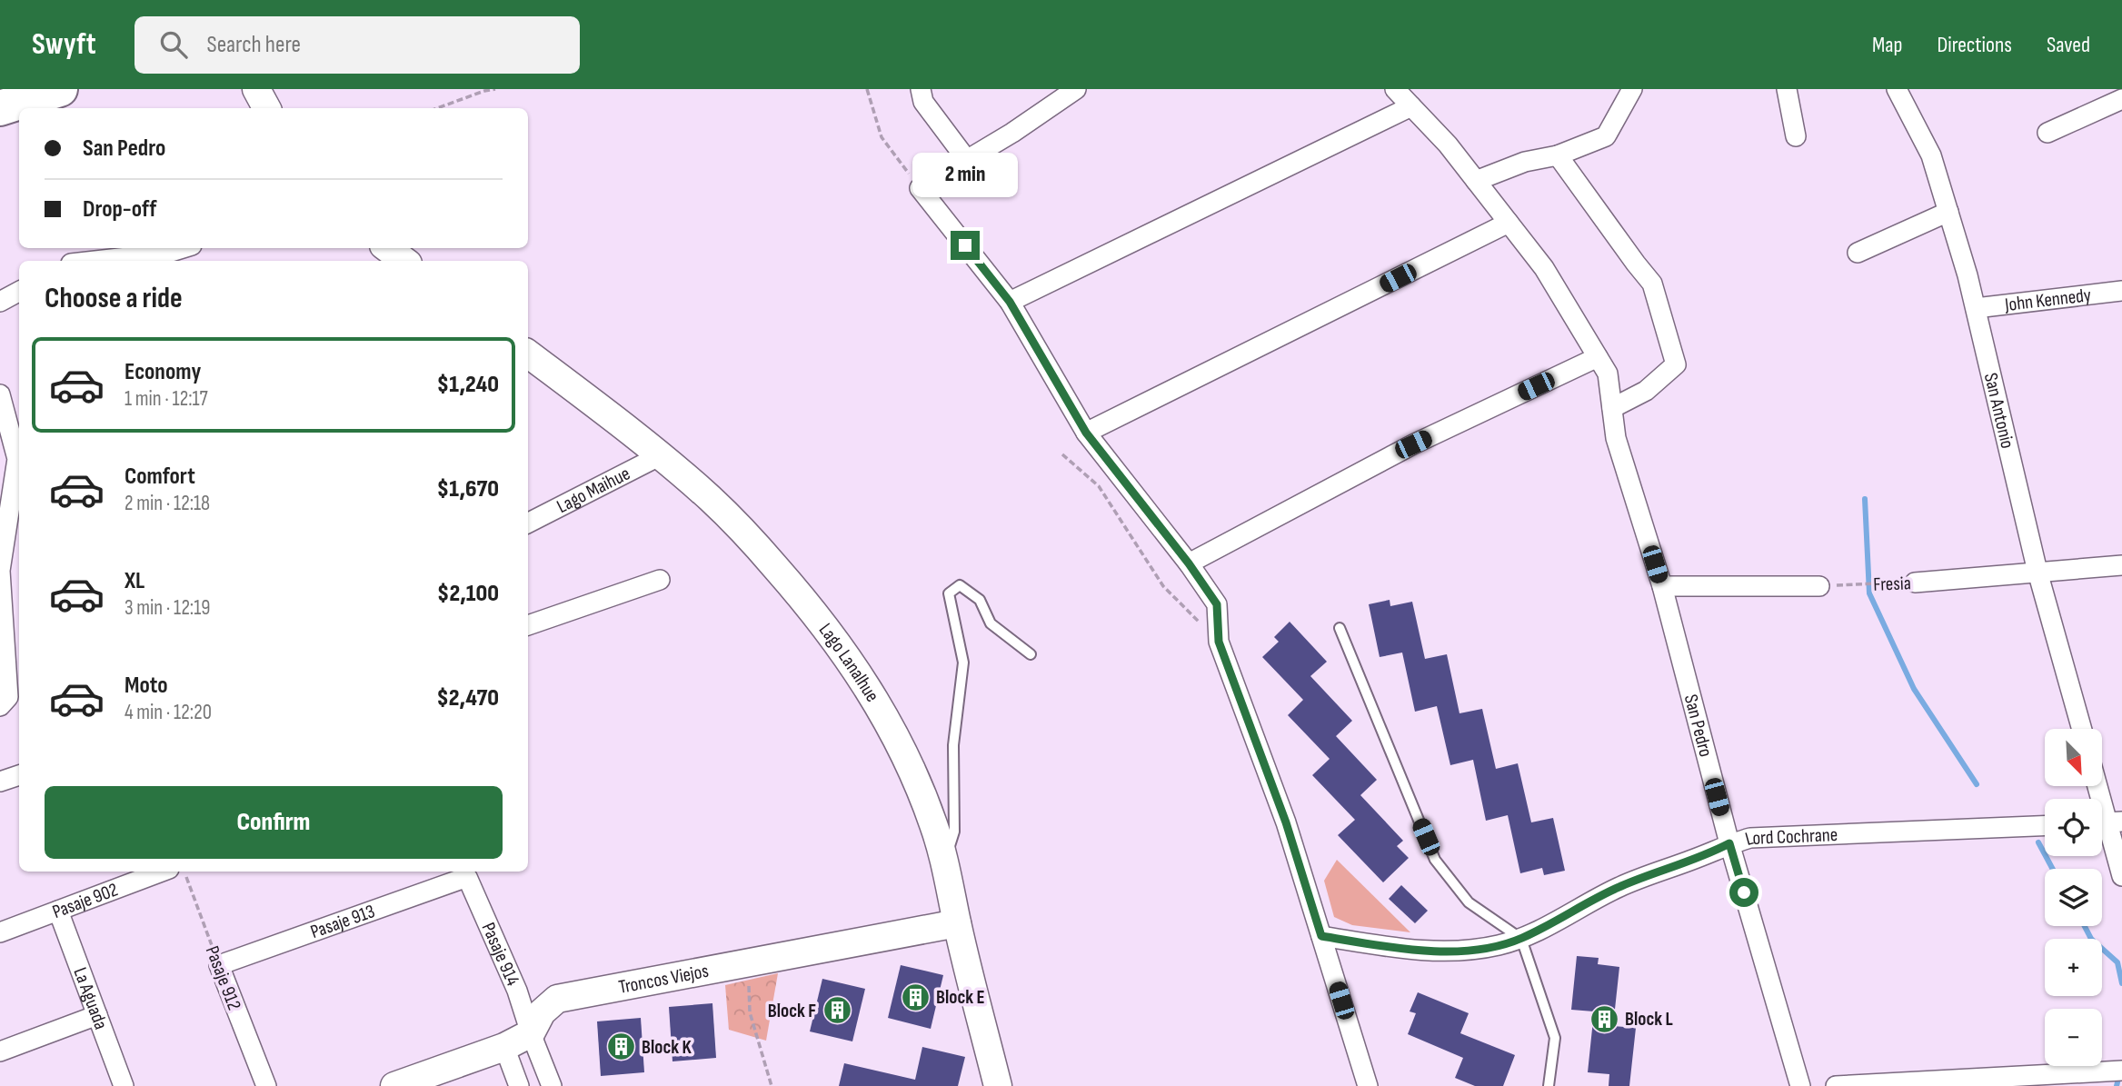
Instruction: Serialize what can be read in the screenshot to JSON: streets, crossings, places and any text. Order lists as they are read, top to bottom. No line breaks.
{"streets":{"main road":["Lago Lanalhue","Troncos Viejos"],"street":["John Kennedy","San Antonio","Lago Maihue","Fresia","San Pedro","Lord Cochrane","Pasaje 902","Pasaje 913","Pasaje 914","Pasaje 912","La Aguada"]},"crossings":[["John Kennedy","San Antonio"],["San Antonio","Fresia"],["Lago Maihue","Lago Lanalhue"],["Lago Lanalhue","Troncos Viejos"],["San Pedro","Lord Cochrane"],["Pasaje 902","La Aguada"],["Pasaje 913","Pasaje 914"],["Pasaje 913","Pasaje 912"],["Pasaje 914","Troncos Viejos"]],"places":{"building":["Block E","Block F","Block L","Block K"]},"north":"bottom right","page":{"header":"Swyft","search":"Search here","nav":["Map","Directions","Saved"],"banner":["San Pedro","Drop-off"],"bubble":"2 min","heading":"Choose a ride","list":[{"name":"Economy","note":"1 min · 12:17","value":"$1,240"},{"name":"Comfort","note":"2 min · 12:18","value":"$1,670"},{"name":"XL","note":"3 min · 12:19","value":"$2,100"},{"name":"Moto","note":"4 min · 12:20","value":"$2,470"}],"map_buttons":["+","−"],"buttons":"Confirm"}}
